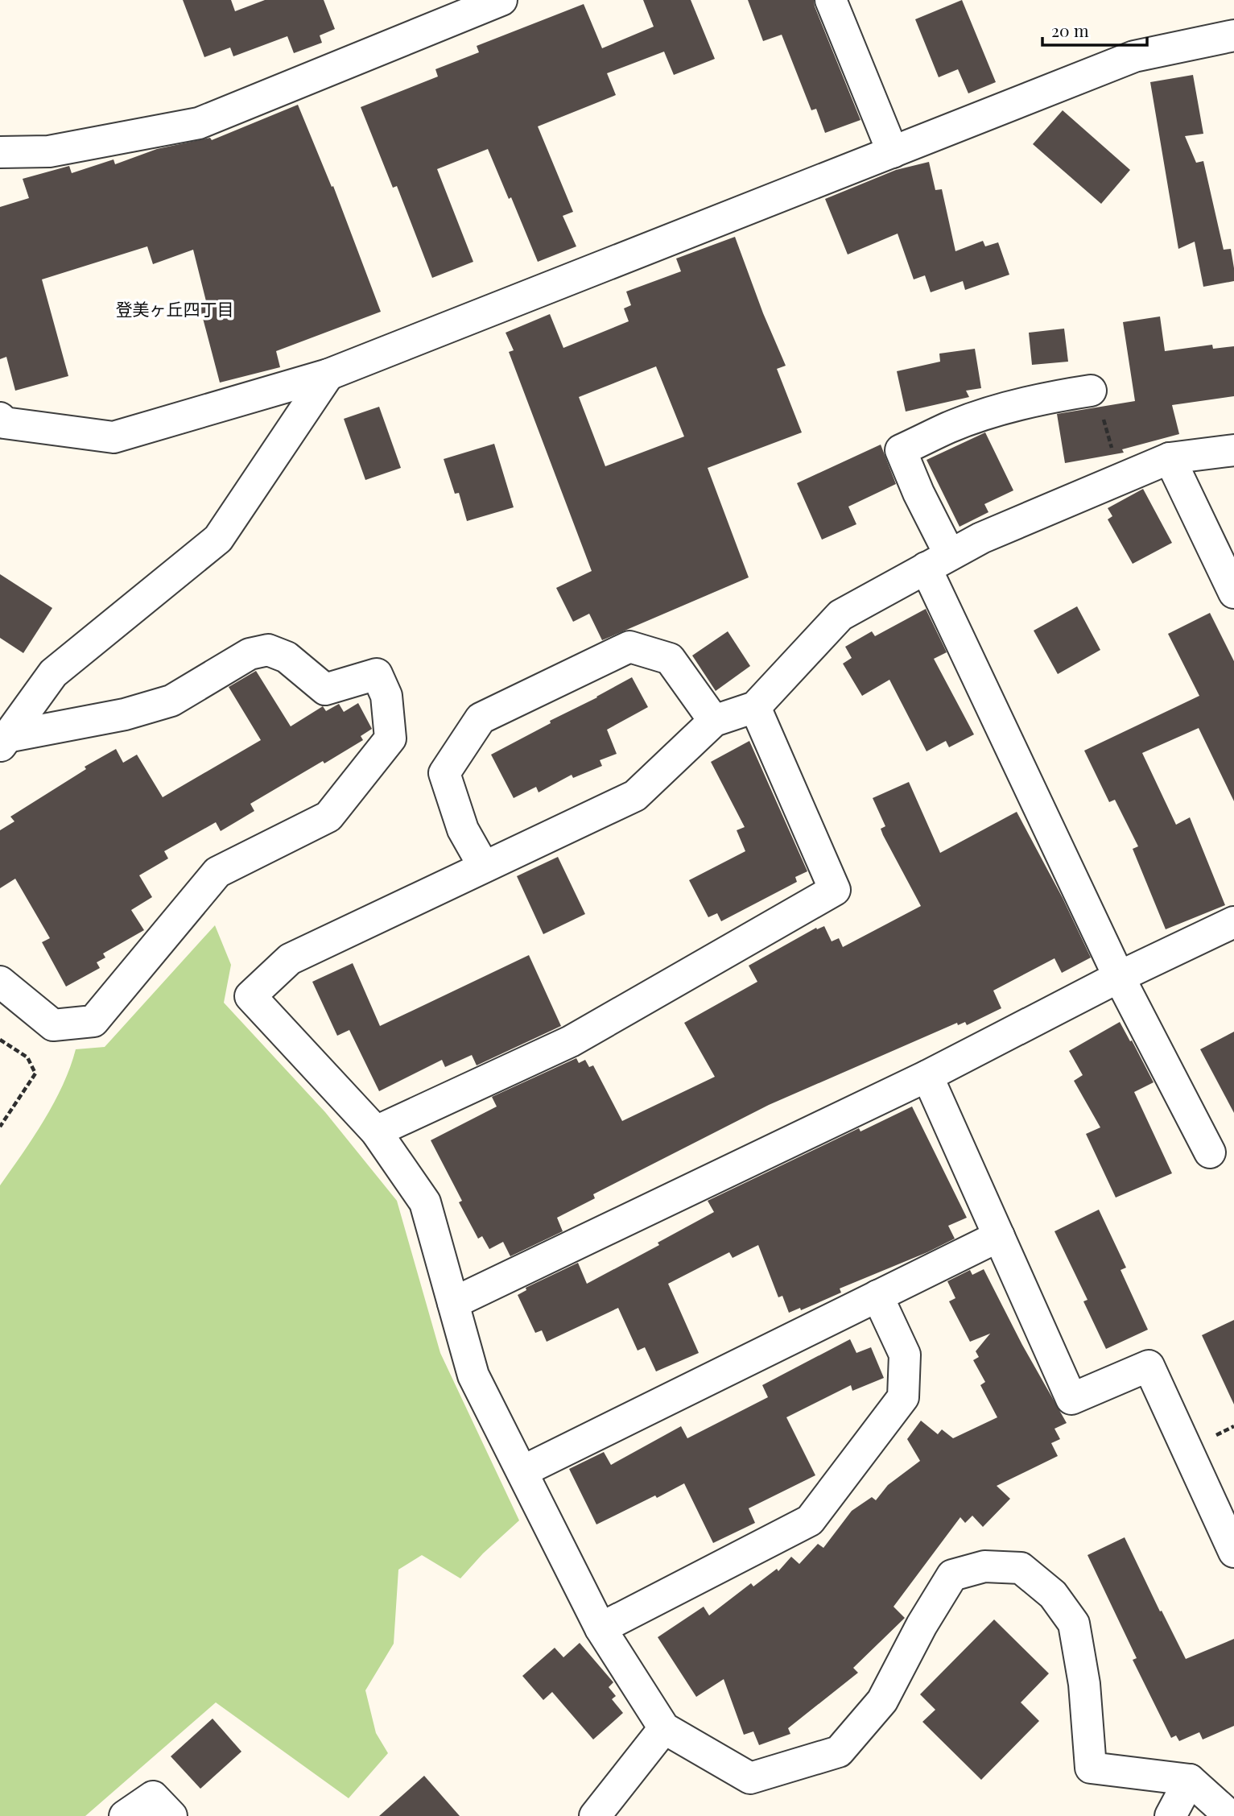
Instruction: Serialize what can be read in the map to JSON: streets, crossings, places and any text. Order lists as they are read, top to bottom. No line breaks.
{"districts":["登美ヶ丘四丁目"],"scale_bar":"20 m"}
